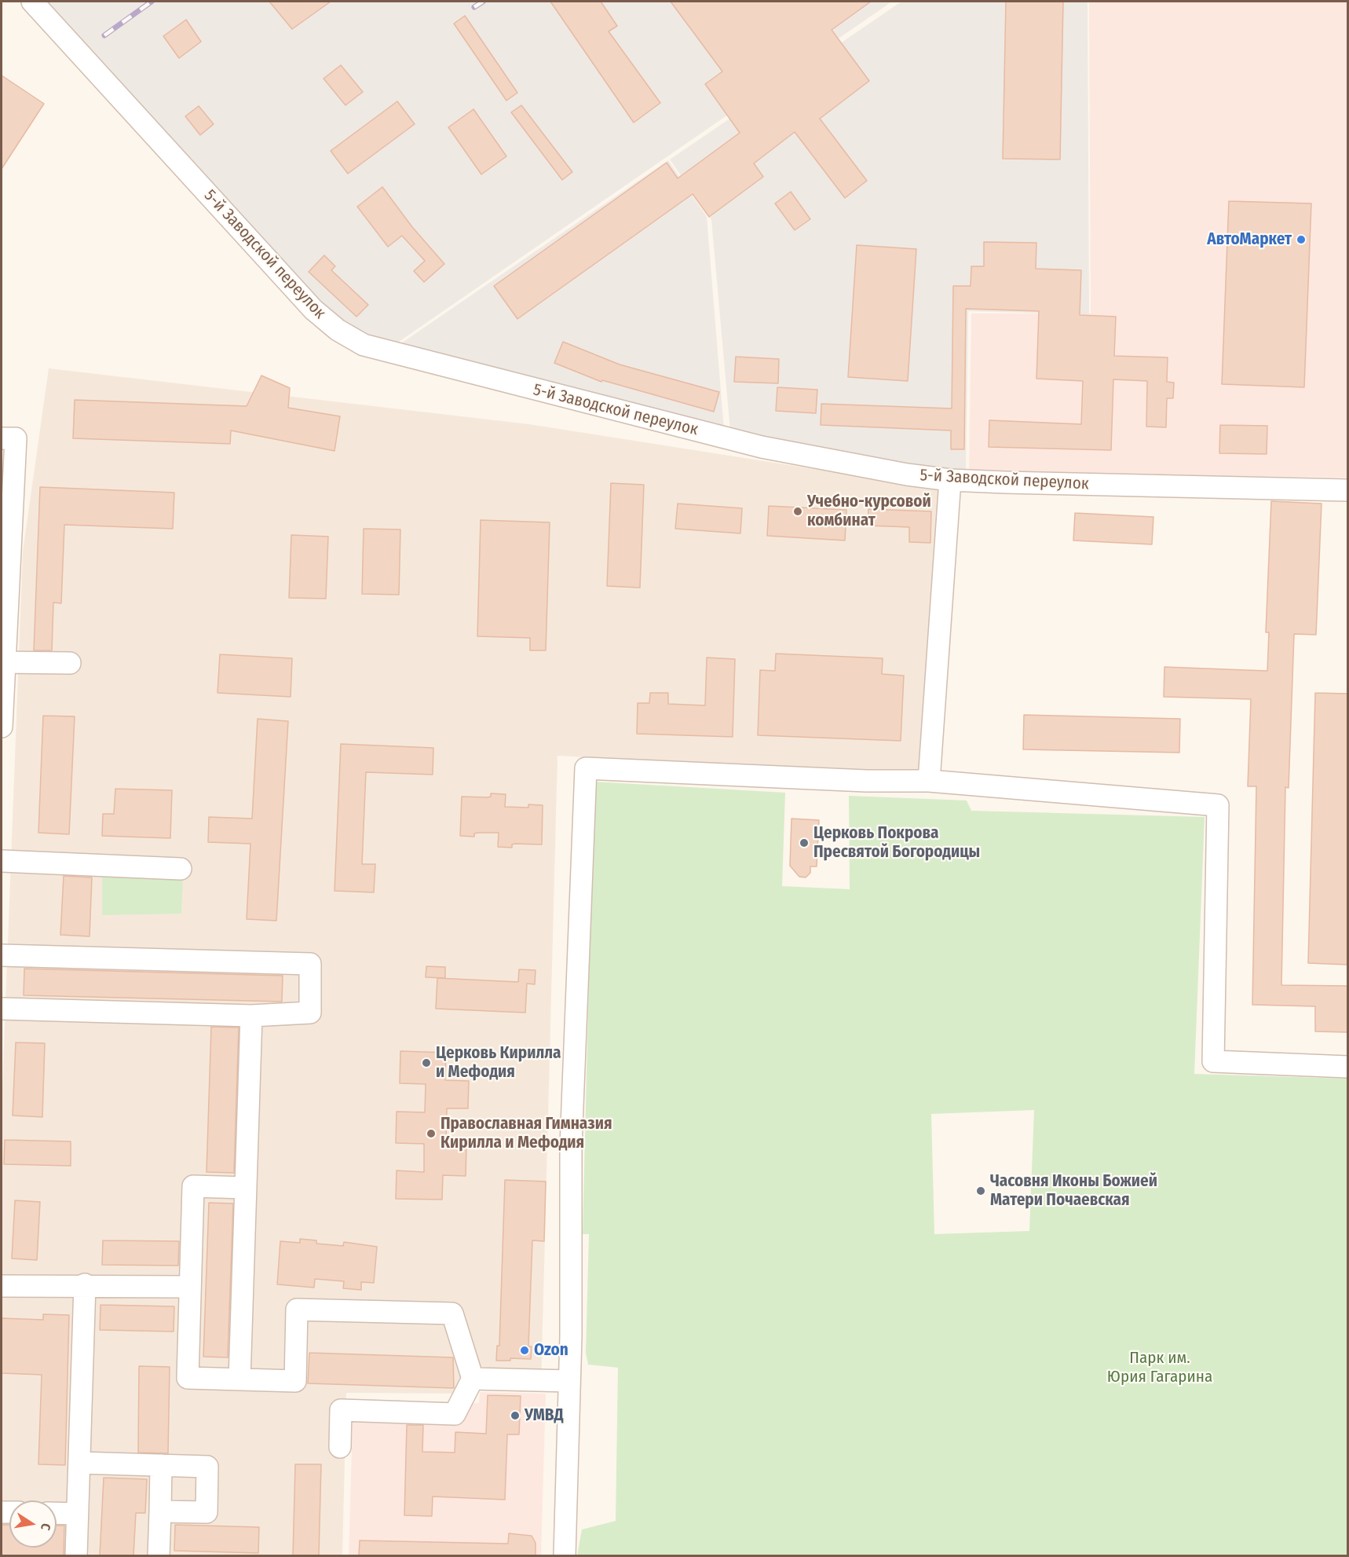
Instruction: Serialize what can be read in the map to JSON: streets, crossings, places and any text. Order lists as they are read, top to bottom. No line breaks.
{"streets":{"street":["5-й Заводской переулок"]},"parks":["Парк им. Юрия Гагарина"],"places":["АвтоМаркет","Учебно-курсовой комбинат","Церковь Покрова Пресвятой Богородицы","Церковь Кирилла и Мефодия","Православная Гимназия Кирилла и Мефодия","Часовня Иконы Божией Матери Почаевская","Ozon","УМВД"],"north":"right"}
